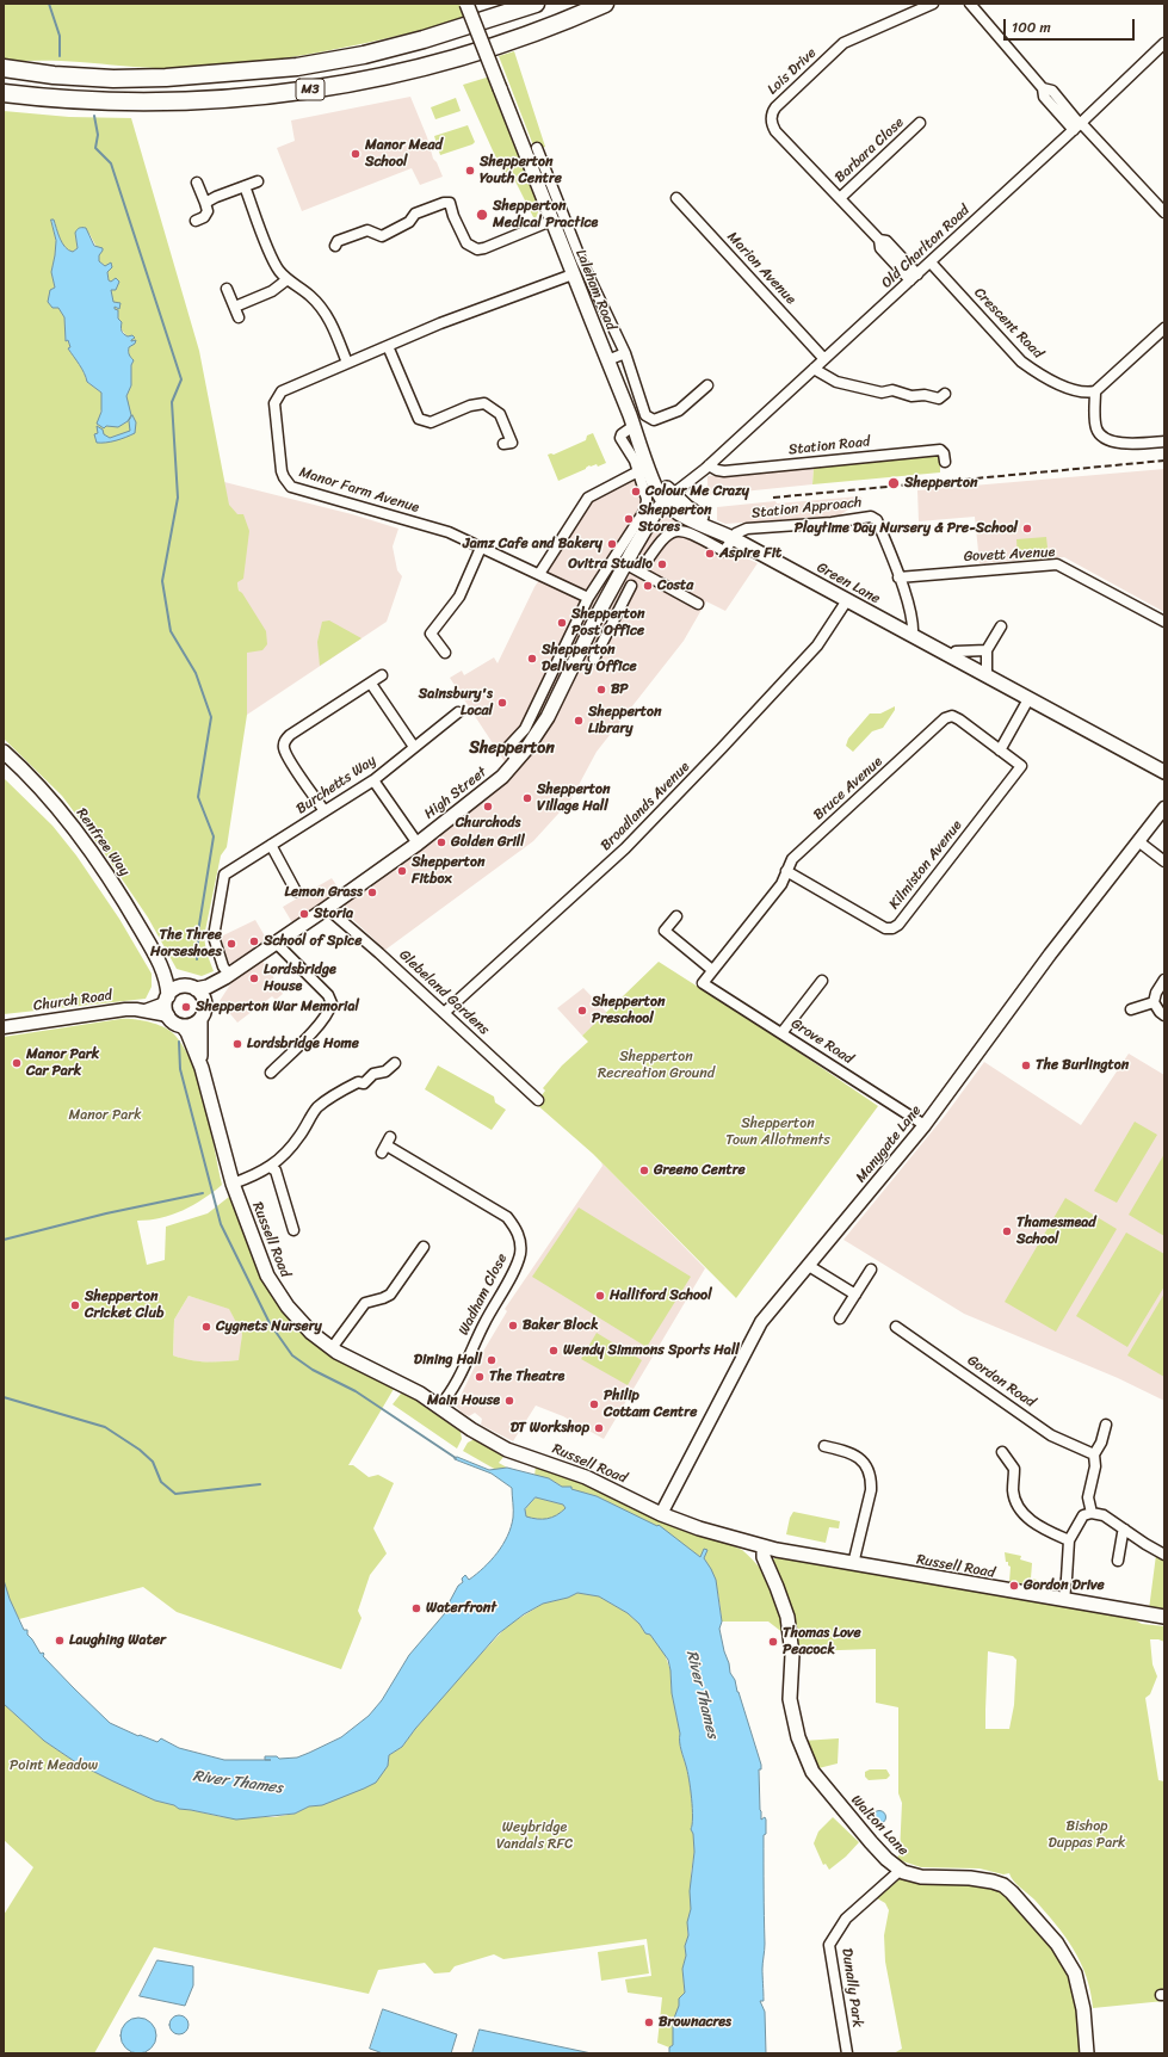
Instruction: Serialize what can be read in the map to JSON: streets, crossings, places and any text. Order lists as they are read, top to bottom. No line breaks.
{"streets":{"highway":["M3"],"main road":["Laleham Road","Green Lane","High Street","Renfree Way","Russell Road","Walton Lane"],"street":["Lois Drive","Barbara Close","Old Charlton Road","Marion Avenue","Crescent Road","Station Road","Manor Farm Avenue","Station Approach","Govett Avenue","Burchetts Way","Bruce Avenue","Broadlands Avenue","Kilmiston Avenue","Glebeland Gardens","Church Road","Grove Road","Manygate Lane","Wadham Close","Gordon Road","Dunally Park"]},"crossings":[["Lois Drive","Barbara Close"],["Lois Drive","Old Charlton Road"],["Old Charlton Road","Marion Avenue"],["Old Charlton Road","Laleham Road"],["Old Charlton Road","Crescent Road"],["Old Charlton Road","Station Road"],["Old Charlton Road","Green Lane"],["Old Charlton Road","High Street"],["Laleham Road","Manor Farm Avenue"],["Laleham Road","Green Lane"],["Laleham Road","High Street"],["Station Approach","Govett Avenue"],["Station Approach","Green Lane"],["Green Lane","High Street"],["Green Lane","Broadlands Avenue"],["Burchetts Way","High Street"],["Bruce Avenue","Kilmiston Avenue"],["Bruce Avenue","Grove Road"],["High Street","Renfree Way"],["High Street","Glebeland Gardens"],["High Street","Church Road"],["High Street","Russell Road"],["Broadlands Avenue","Glebeland Gardens"],["Renfree Way","Church Road"],["Renfree Way","Russell Road"],["Church Road","Russell Road"],["Grove Road","Manygate Lane"],["Manygate Lane","Russell Road"],["Russell Road","Wadham Close"],["Russell Road","Walton Lane"],["Walton Lane","Dunally Park"]],"districts":["Shepperton"],"water":["River Thames"],"parks":["Shepperton Recreation Ground","Manor Park","Shepperton Town Allotments","Point Meadow","Bishop Duppas Park","Weybridge Vandals RFC"],"places":["Manor Mead School","Shepperton Youth Centre","Shepperton Medical Practice","Shepperton","Colour Me Crazy","Shepperton Stores","Playtime Day Nursery & Pre-School","Jamz Cafe and Bakery","Aspire Fit","Ovitra Studio","Costa","Shepperton Post Office","Shepperton Delivery Office","BP","Sainsbury's Local","Shepperton Library","Shepperton Village Hall","Churchods","Golden Grill","Shepperton Fitbox","Lemon Grass","Storia","School of Spice","The Three Horseshoes","Lordsbridge House","Shepperton War Memorial","Shepperton Preschool","Lordsbridge Home","Manor Park Car Park","The Burlington","Greeno Centre","Thamesmead School","Halliford School","Shepperton Cricket Club","Baker Block","Cygnets Nursery","Wendy Simmons Sports Hall","Dining Hall","The Theatre","Main House","Philip Cottam Centre","DT Workshop","Gordon Drive","Waterfront","Laughing Water","Thomas Love Peacock","Brownacres"],"scale_bar":"100 m"}
